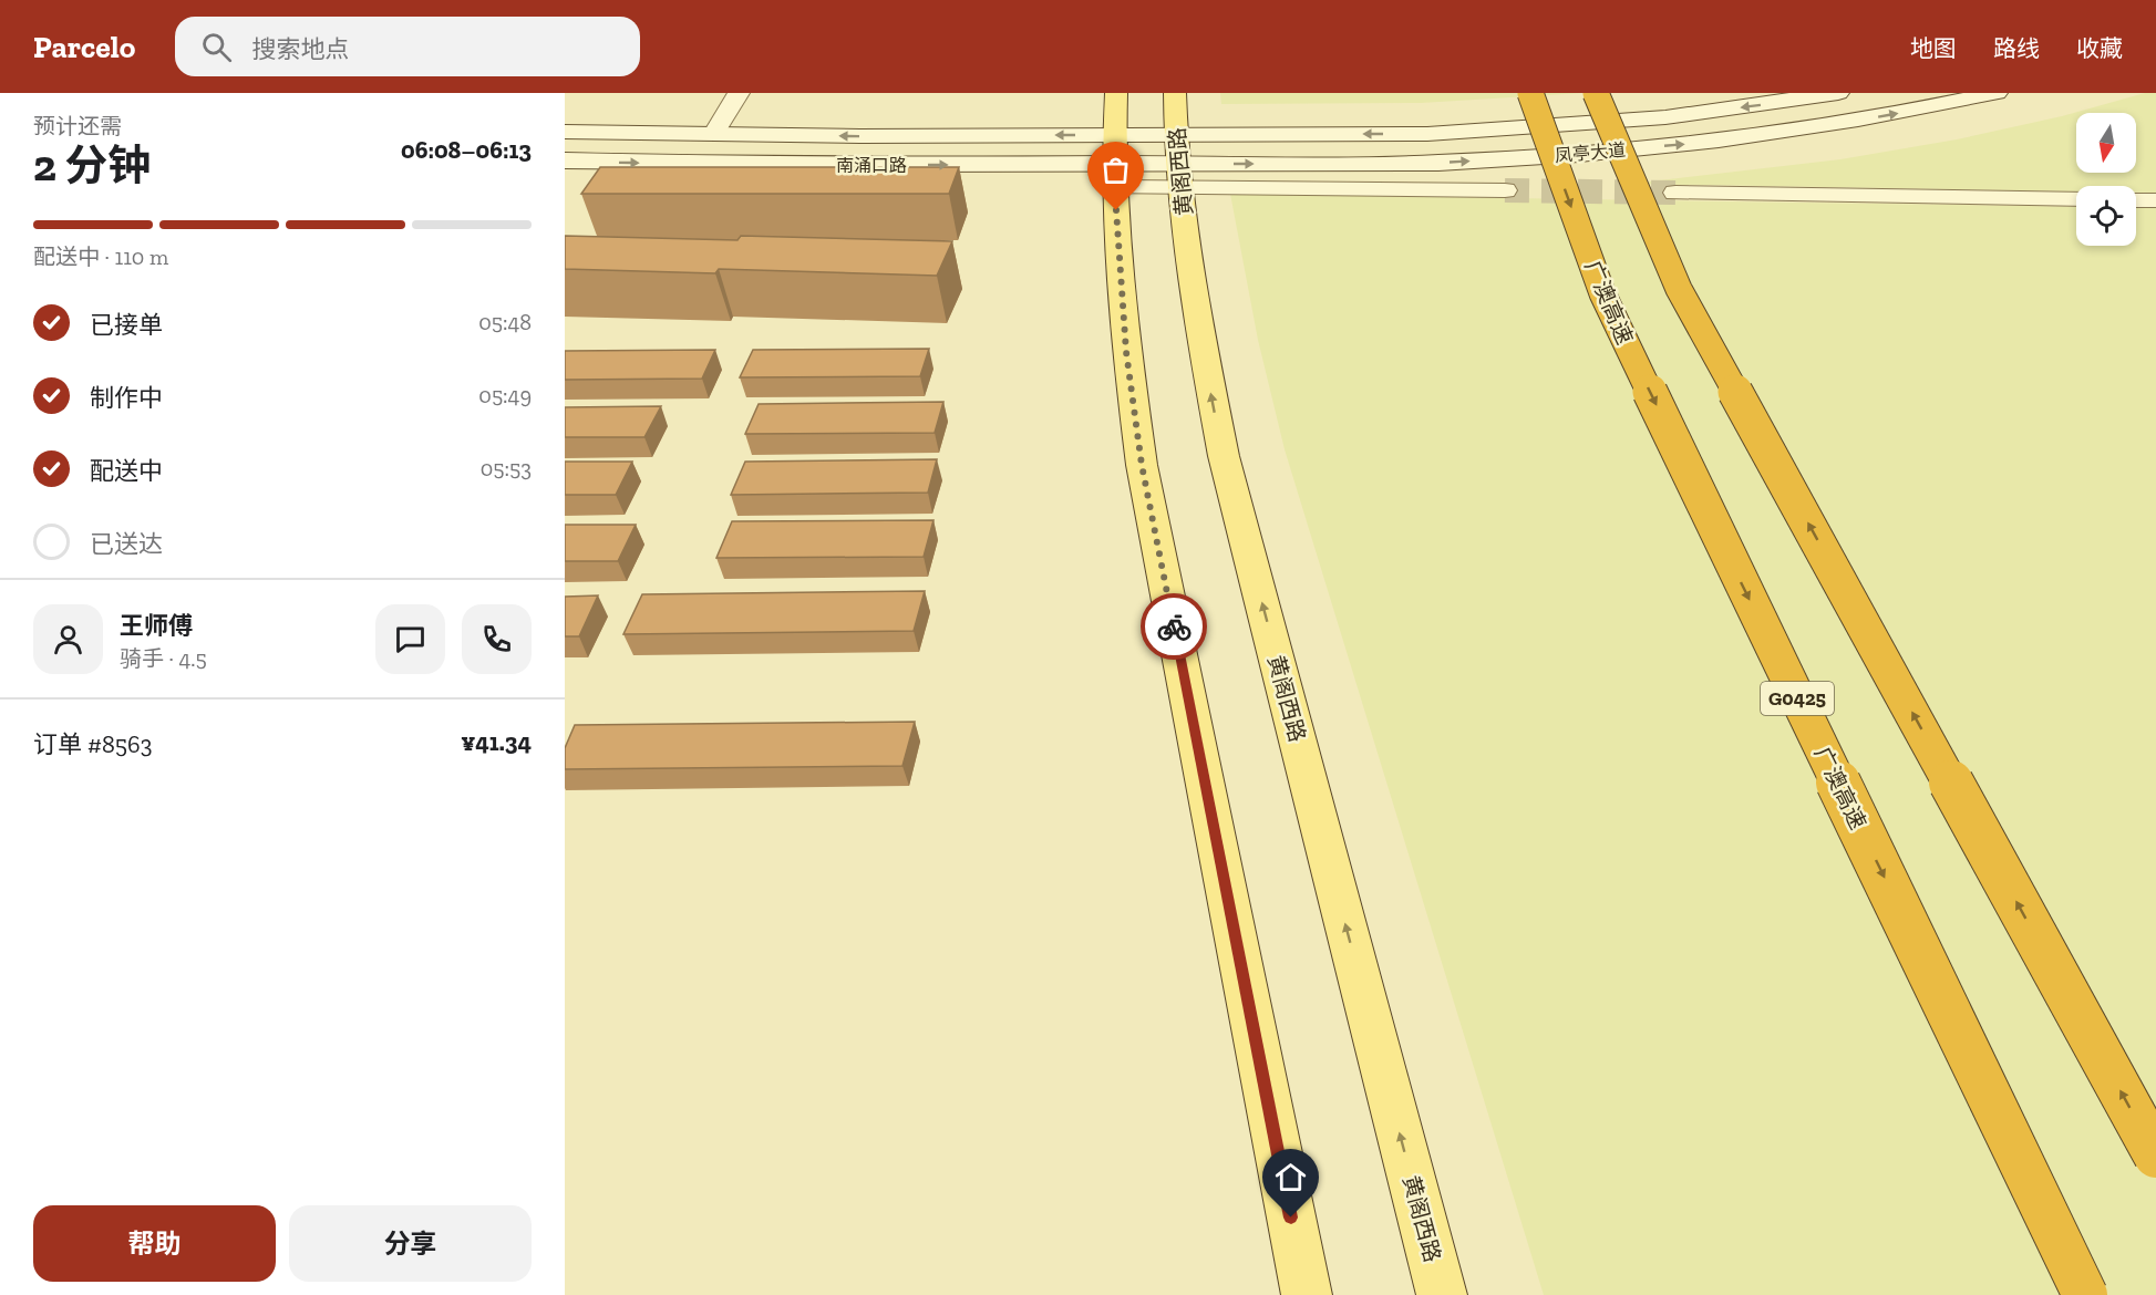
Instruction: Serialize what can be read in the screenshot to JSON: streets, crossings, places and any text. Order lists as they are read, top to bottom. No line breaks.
{"streets":{"highway":["广澳高速","G0425"],"main road":["凤亭大道","南涌口路","黄阁西路"]},"crossings":[["凤亭大道","南涌口路"],["凤亭大道","黄阁西路"],["南涌口路","黄阁西路"]],"north":"bottom","page":{"header":"Parcelo","search":"搜索地点","nav":["地图","路线","收藏"],"heading":["2 分钟","预计还需","06:08–06:13"],"panel":["王师傅","骑手 · 4.5","订单 #8563","¥41.34"],"bar":"配送中 · 110 m","list":[["已接单","05:48"],["制作中","05:49"],["配送中","05:53"],"已送达"],"buttons":["帮助","分享"]}}
